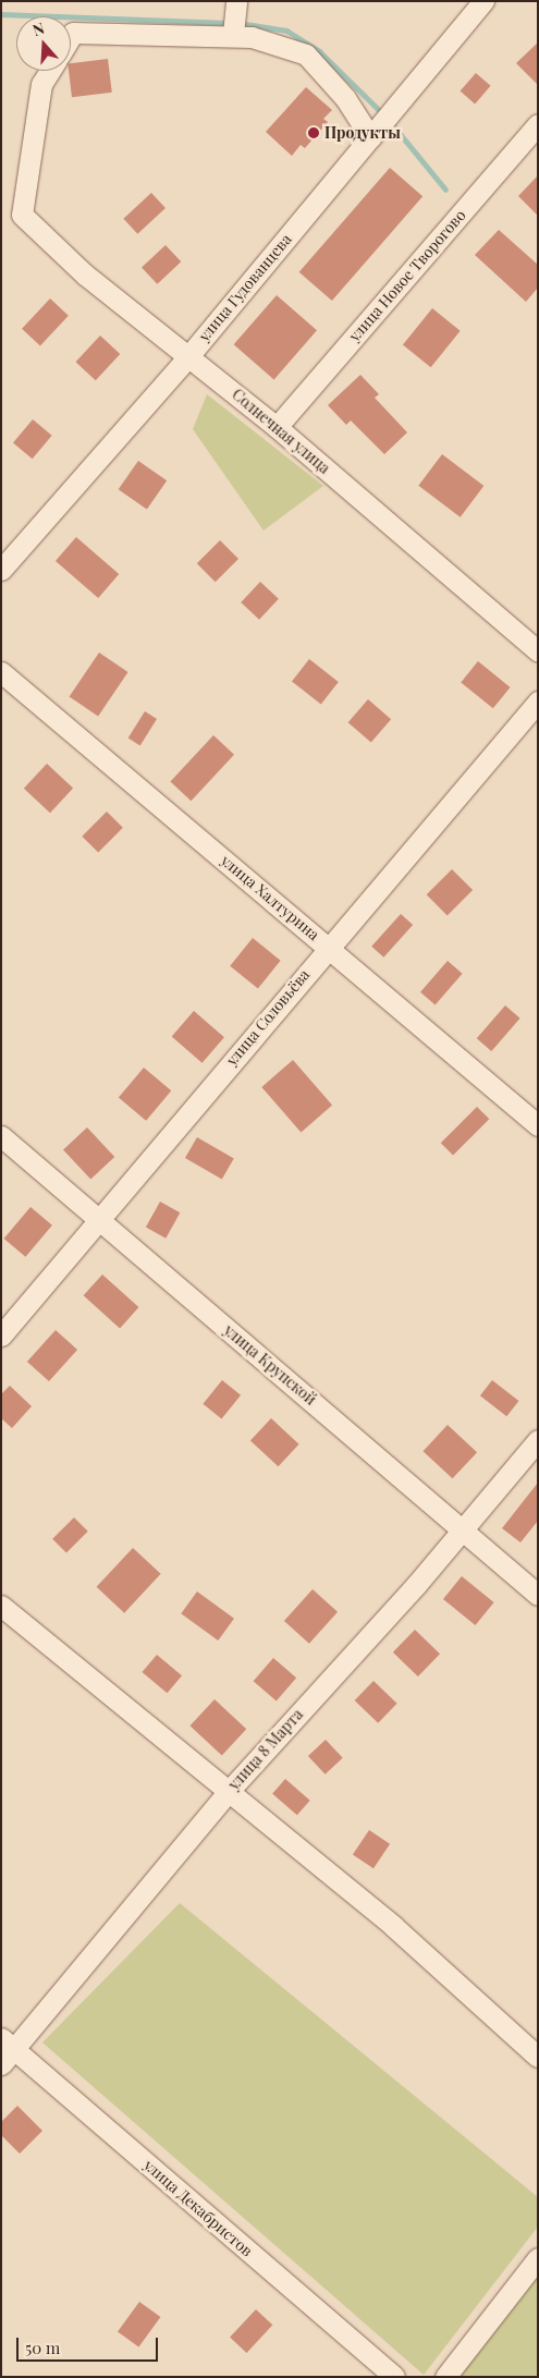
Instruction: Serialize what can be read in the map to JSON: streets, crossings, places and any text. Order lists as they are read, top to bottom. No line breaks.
{"streets":{"street":["улица Новое Творогово","улица Гудованцева","Солнечная улица","улица Халтурина","улица Соловьёва","улица Крупской","улица 8 Марта","улица Декабристов"]},"crossings":[["улица Новое Творогово","Солнечная улица"],["улица Гудованцева","Солнечная улица"],["улица Халтурина","улица Соловьёва"],["улица Соловьёва","улица Крупской"],["улица Крупской","улица 8 Марта"],["улица 8 Марта","улица Декабристов"]],"places":["Продукты"],"scale_bar":"50 m","north":"top"}
